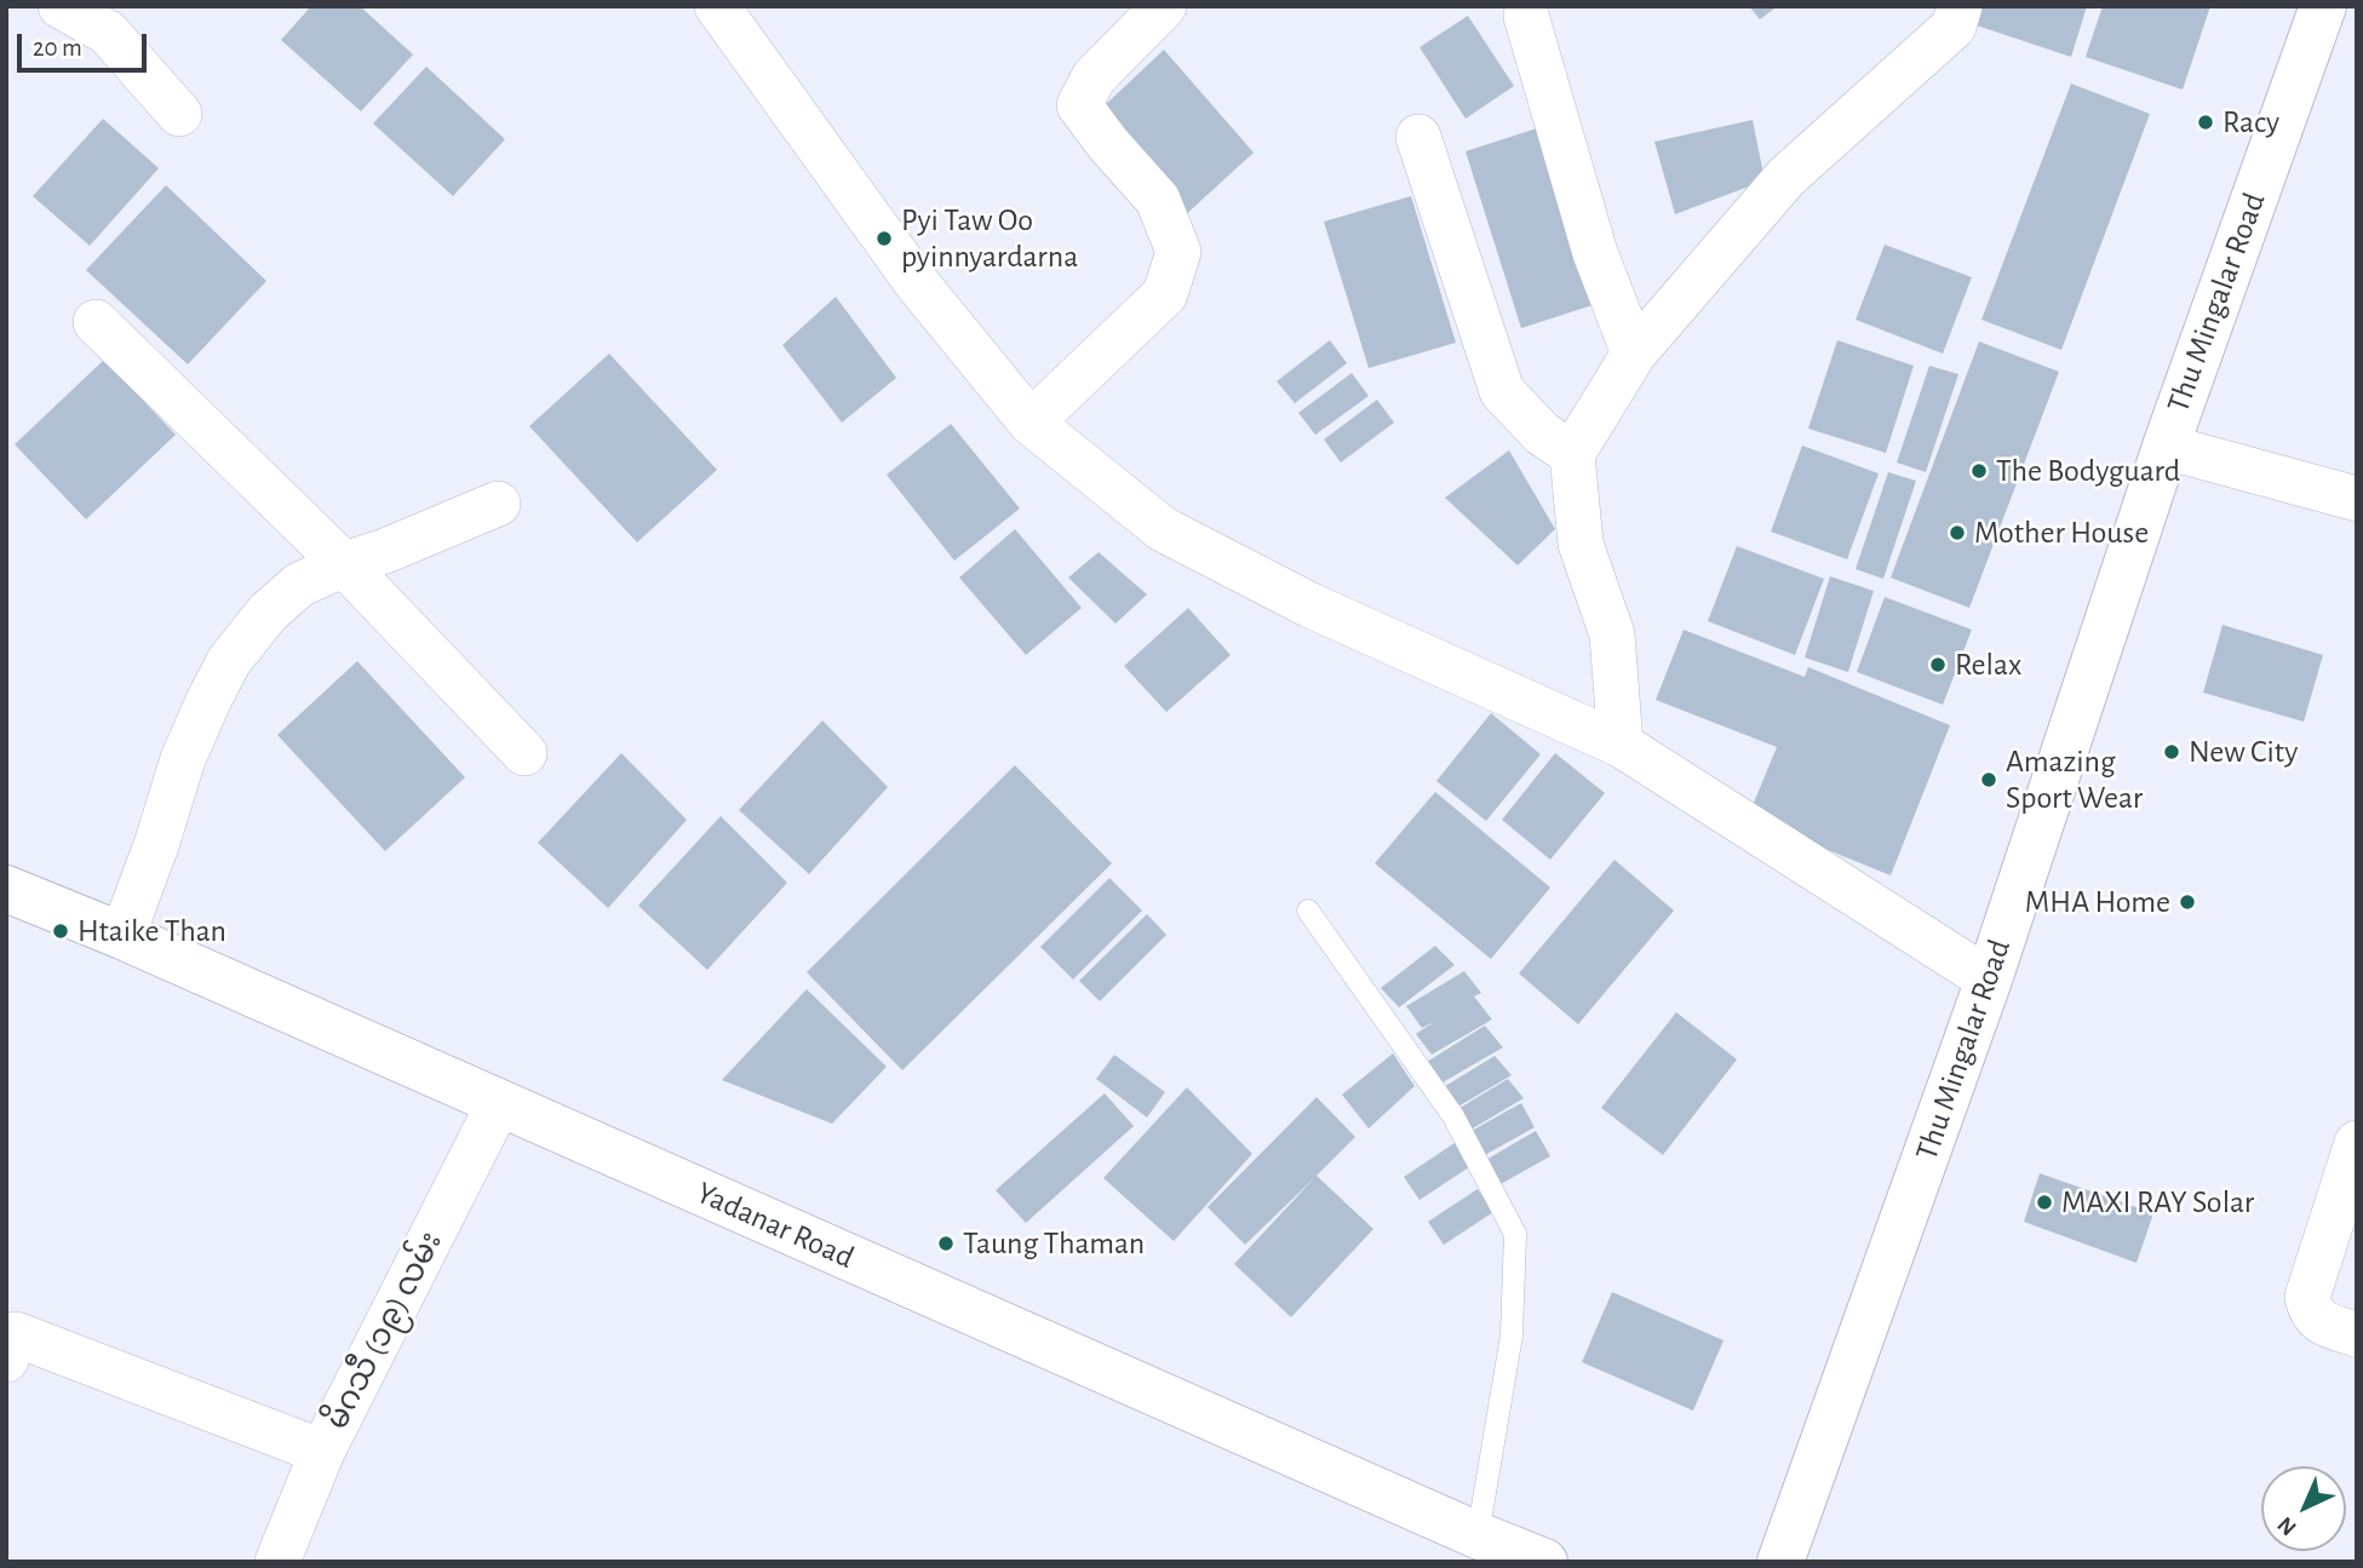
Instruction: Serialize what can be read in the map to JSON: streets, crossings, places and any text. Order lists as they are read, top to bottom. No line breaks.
{"streets":{"main road":["Thu Mingalar Road","Yadanar Road"],"street":["မိဂသီ (၁၉) လမ်း"]},"crossings":[["Yadanar Road","မိဂသီ (၁၉) လမ်း"]],"places":["Racy","Pyi Taw Oo pyinnyardarna","The Bodyguard","Mother House","Relax","New City","Amazing Sport Wear","MHA Home","Htaike Than","MAXI RAY Solar","Taung Thaman"],"scale_bar":"20 m","north":"bottom left"}
